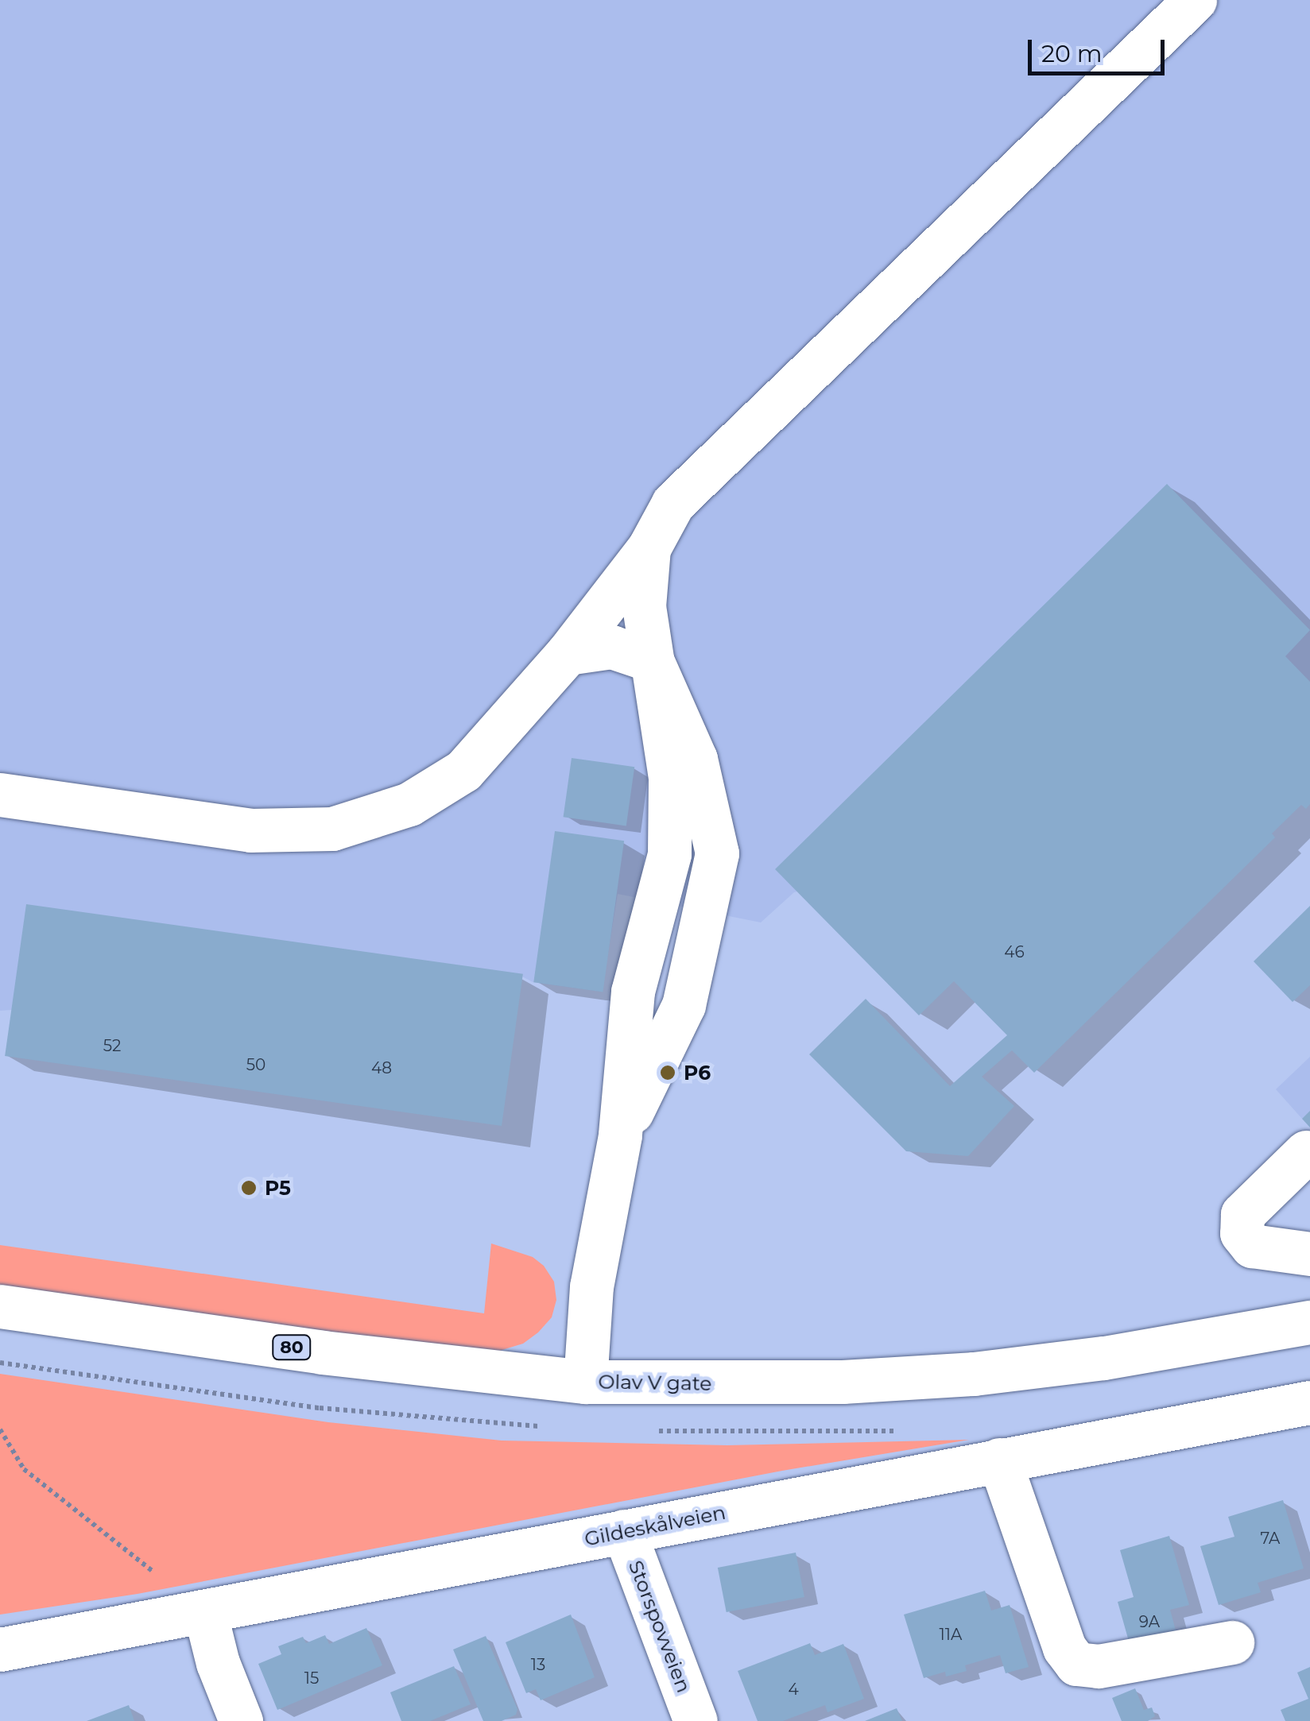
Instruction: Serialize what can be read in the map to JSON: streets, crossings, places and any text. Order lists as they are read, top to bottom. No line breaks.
{"streets":{"main road":["80","Olav V gate","Gildeskålveien","Storspovveien"]},"crossings":[["Gildeskålveien","Storspovveien"]],"places":["P6","P5"],"house_numbers":["46","52","50","48","7A","9A","11A","13","15","4"],"scale_bar":"20 m"}
